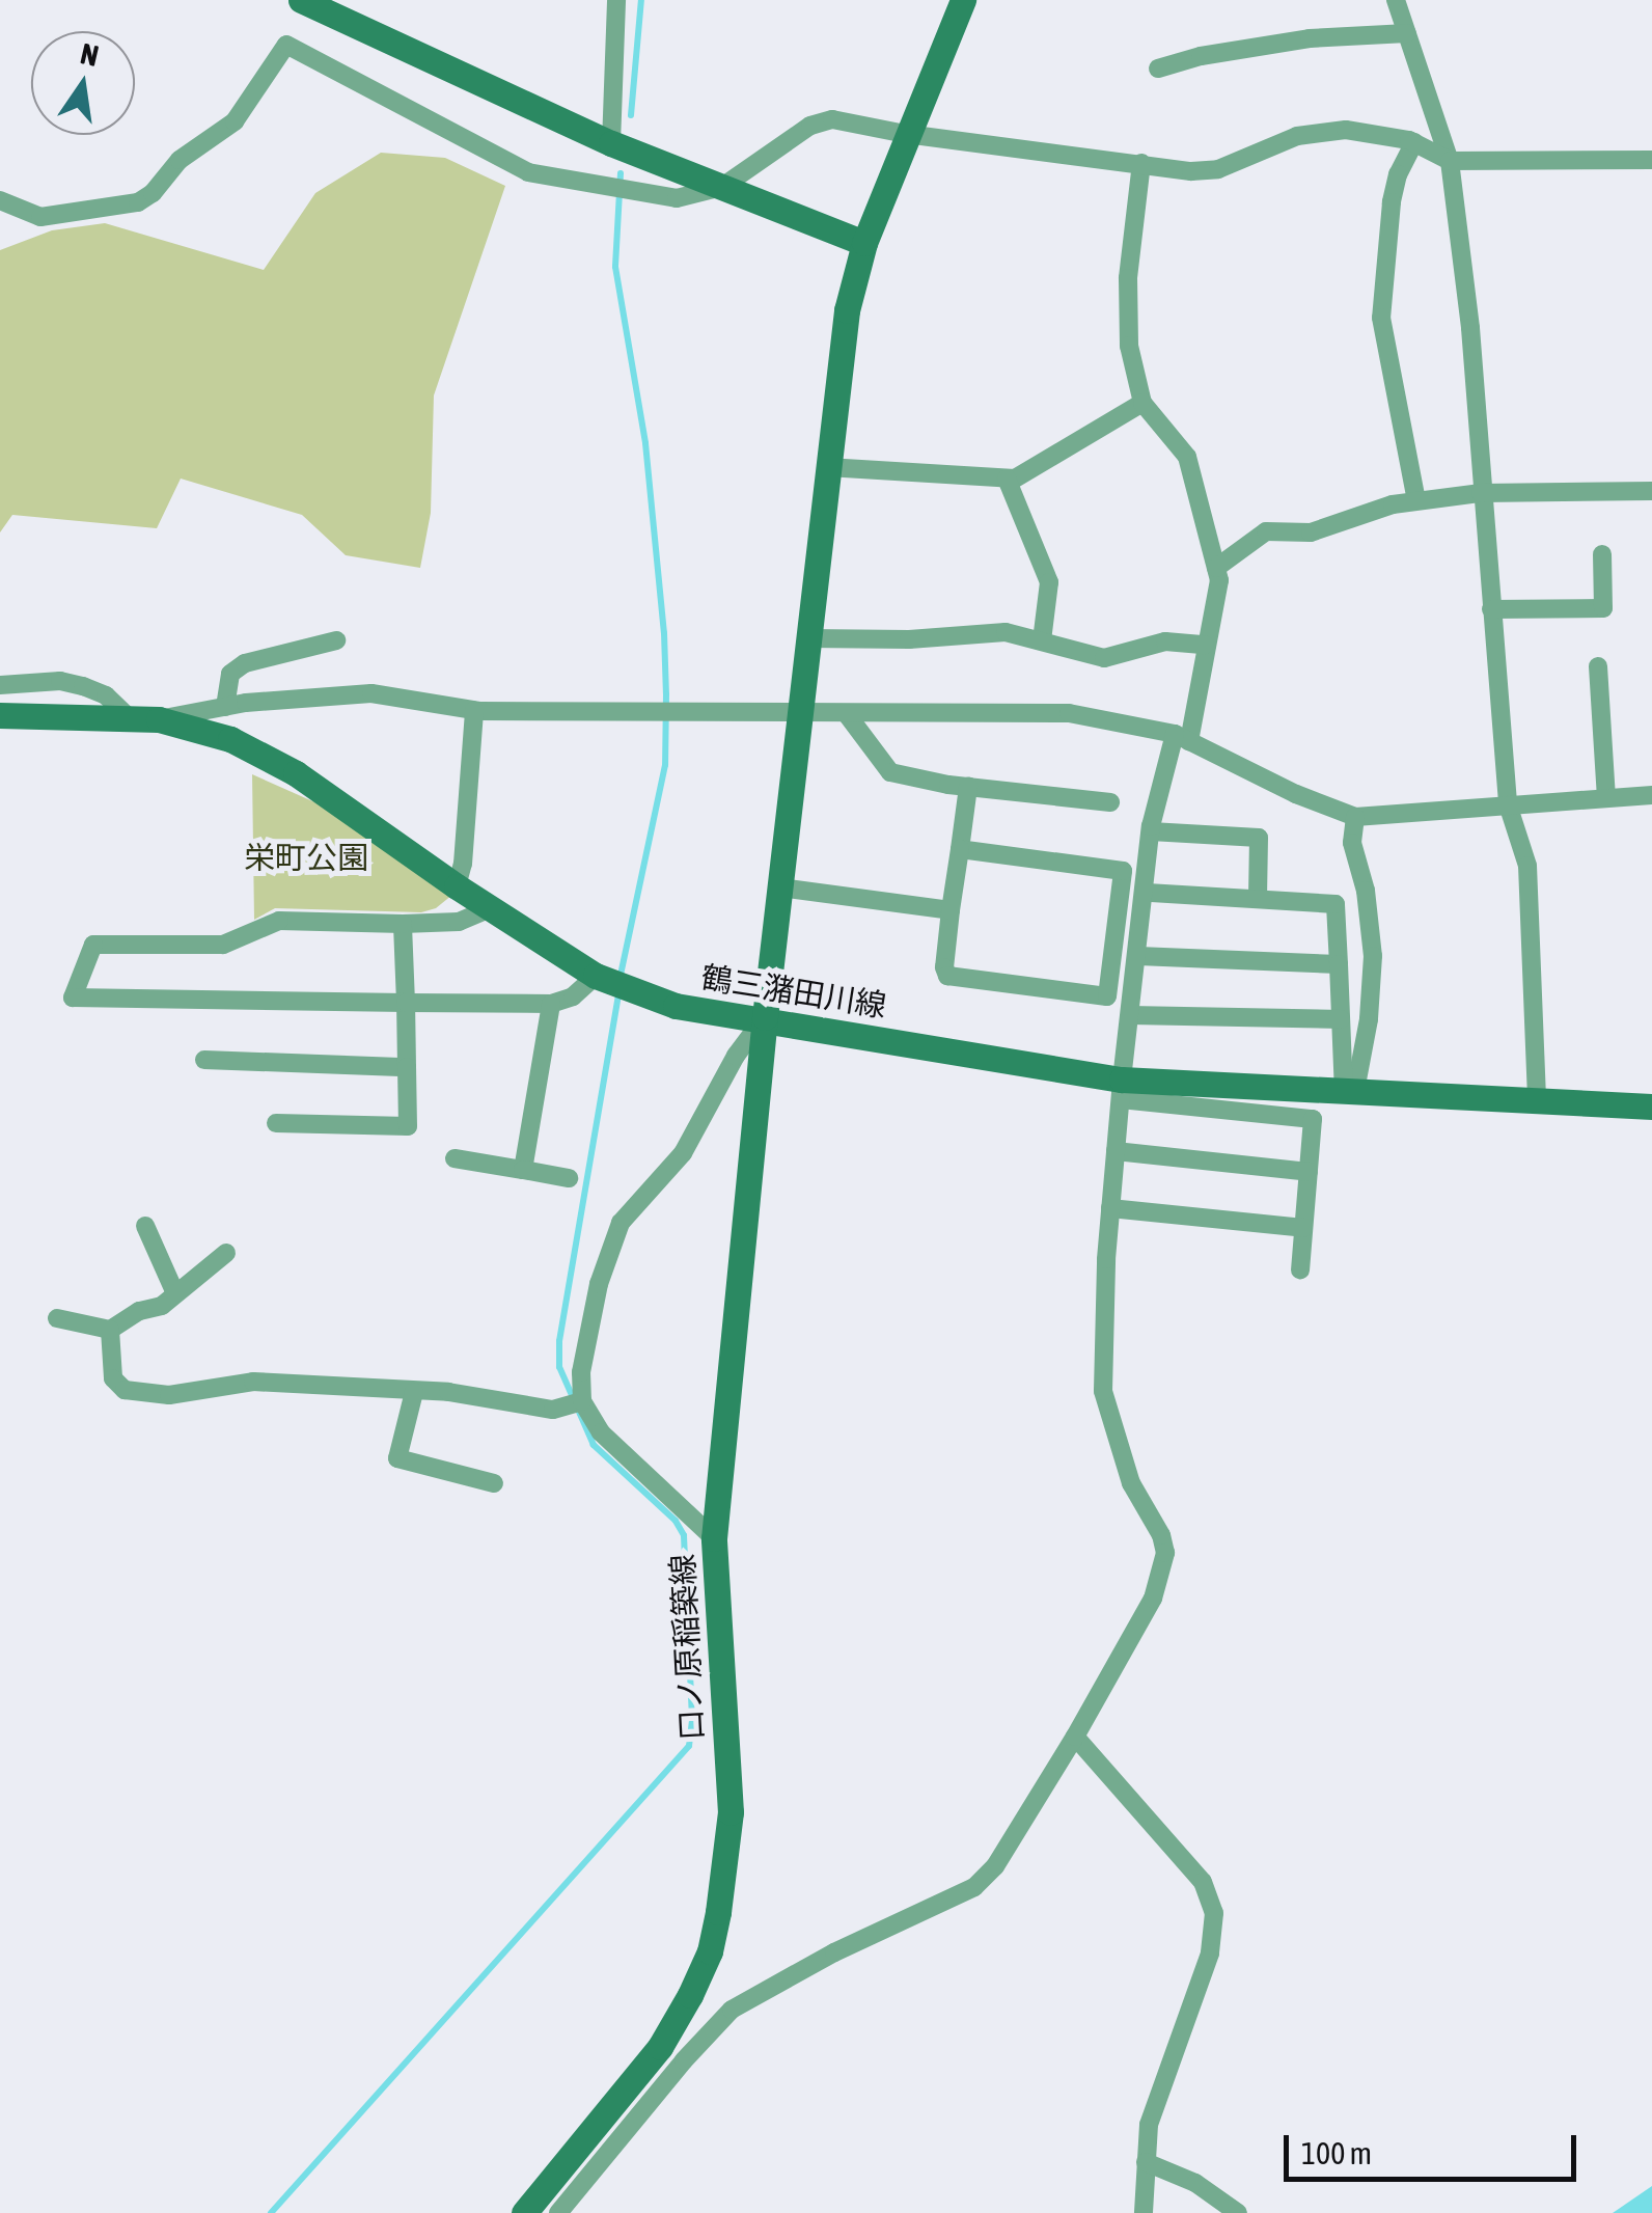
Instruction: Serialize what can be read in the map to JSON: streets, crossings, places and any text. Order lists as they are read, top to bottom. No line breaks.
{"streets":{"main road":["鶴三潴田川線","口ノ原稲築線"]},"crossings":[["鶴三潴田川線","口ノ原稲築線"]],"parks":["栄町公園"],"scale_bar":"100 m","north":"top"}
